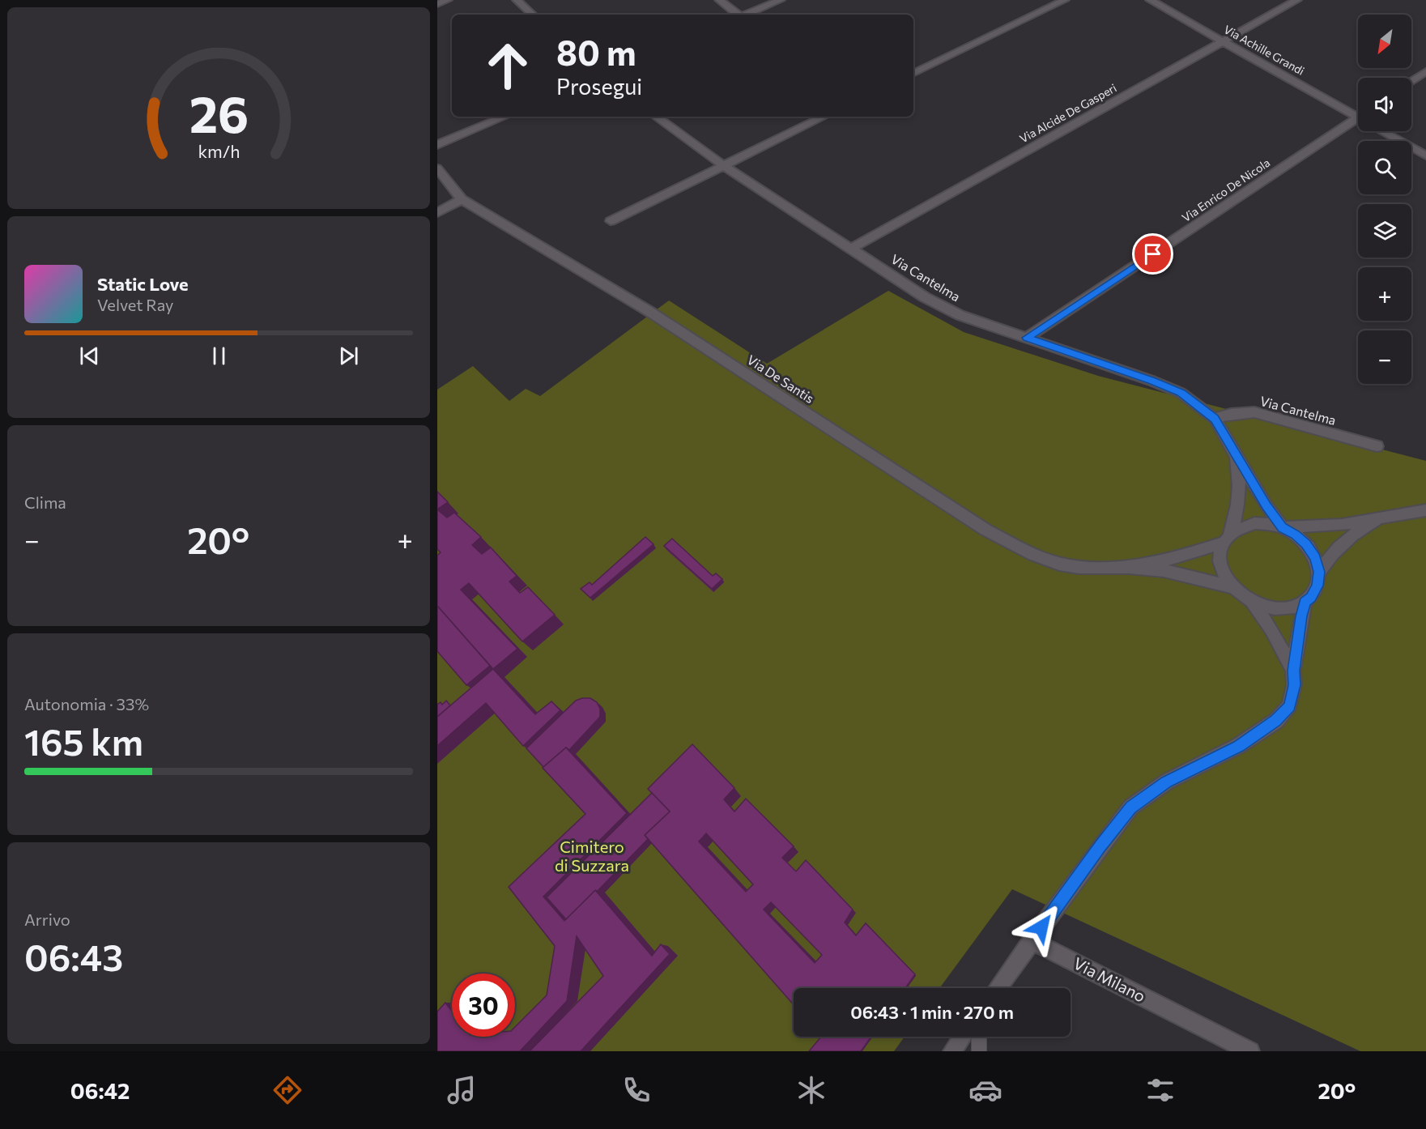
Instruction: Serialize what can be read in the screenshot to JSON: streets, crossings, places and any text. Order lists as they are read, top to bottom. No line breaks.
{"streets":{"street":["Via Achille Grandi","Via Alcide De Gasperi","Via Enrico De Nicola","Via Cantelma","Via De Santis","Via Milano"]},"crossings":[["Via Achille Grandi","Via Alcide De Gasperi"],["Via Alcide De Gasperi","Via Cantelma"],["Via Enrico De Nicola","Via Cantelma"]],"parks":["Cimitero di Suzzara"],"north":"bottom left","page":{"map_buttons":["+","−"],"turn":["80 m","Prosegui"],"song":["Static Love","Velvet Ray"],"tile":["Clima",["Autonomia · 33%","165 km"],["Arrivo","06:43"]],"heat":["−","20°","+"],"limit":"30","trip":"06:43 · 1 min · 270 m","tabs":["06:42","20°"],"gauge":["26","km/h"]}}
